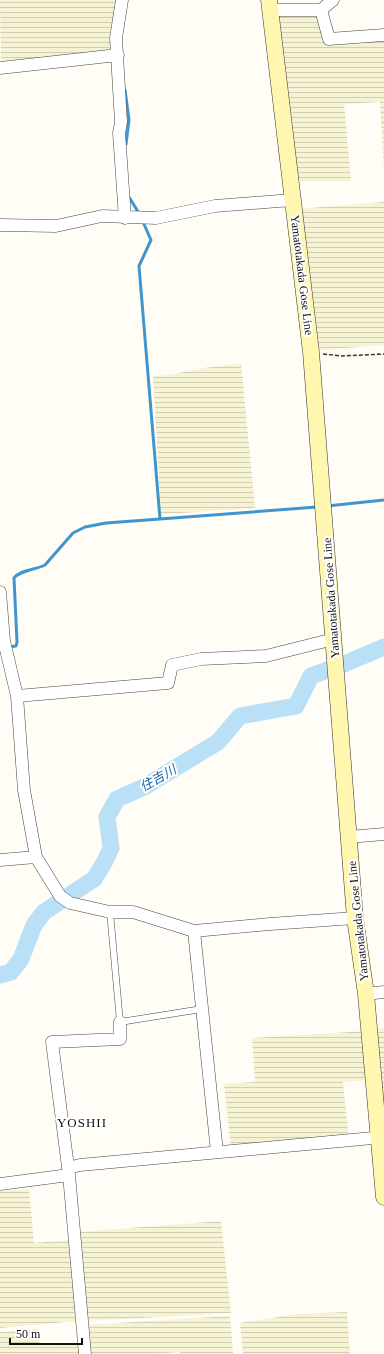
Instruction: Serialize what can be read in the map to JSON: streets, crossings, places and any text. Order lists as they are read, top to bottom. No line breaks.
{"streets":{"main road":["Yamatotakada Gose Line"]},"districts":["YOSHII"],"water":["住吉川"],"scale_bar":"50 m"}
